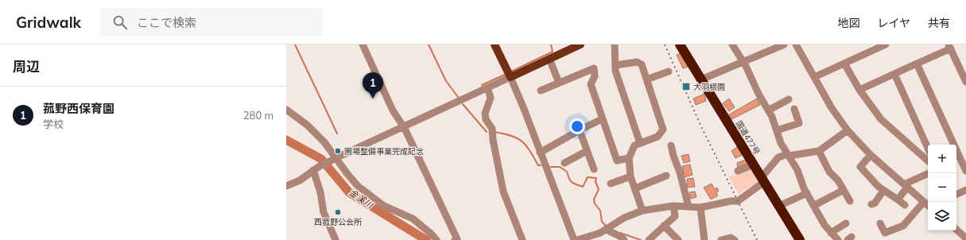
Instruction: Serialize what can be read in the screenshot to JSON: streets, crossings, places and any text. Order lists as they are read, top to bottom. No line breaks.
{"streets":{"highway":["国道477号"]},"water":["金溪川"],"places":{"transit":["大羽根園"],"other":["圃場整備事業完成記念","西菰野公会所"]},"page":{"header":"Gridwalk","search":"ここで検索","nav":["地図","レイヤ","共有"],"heading":"周辺","pins":"1","list":[{"mark":"1","name":"菰野西保育園","note":"学校","value":"280 m"}],"map_buttons":["+","−"]}}
